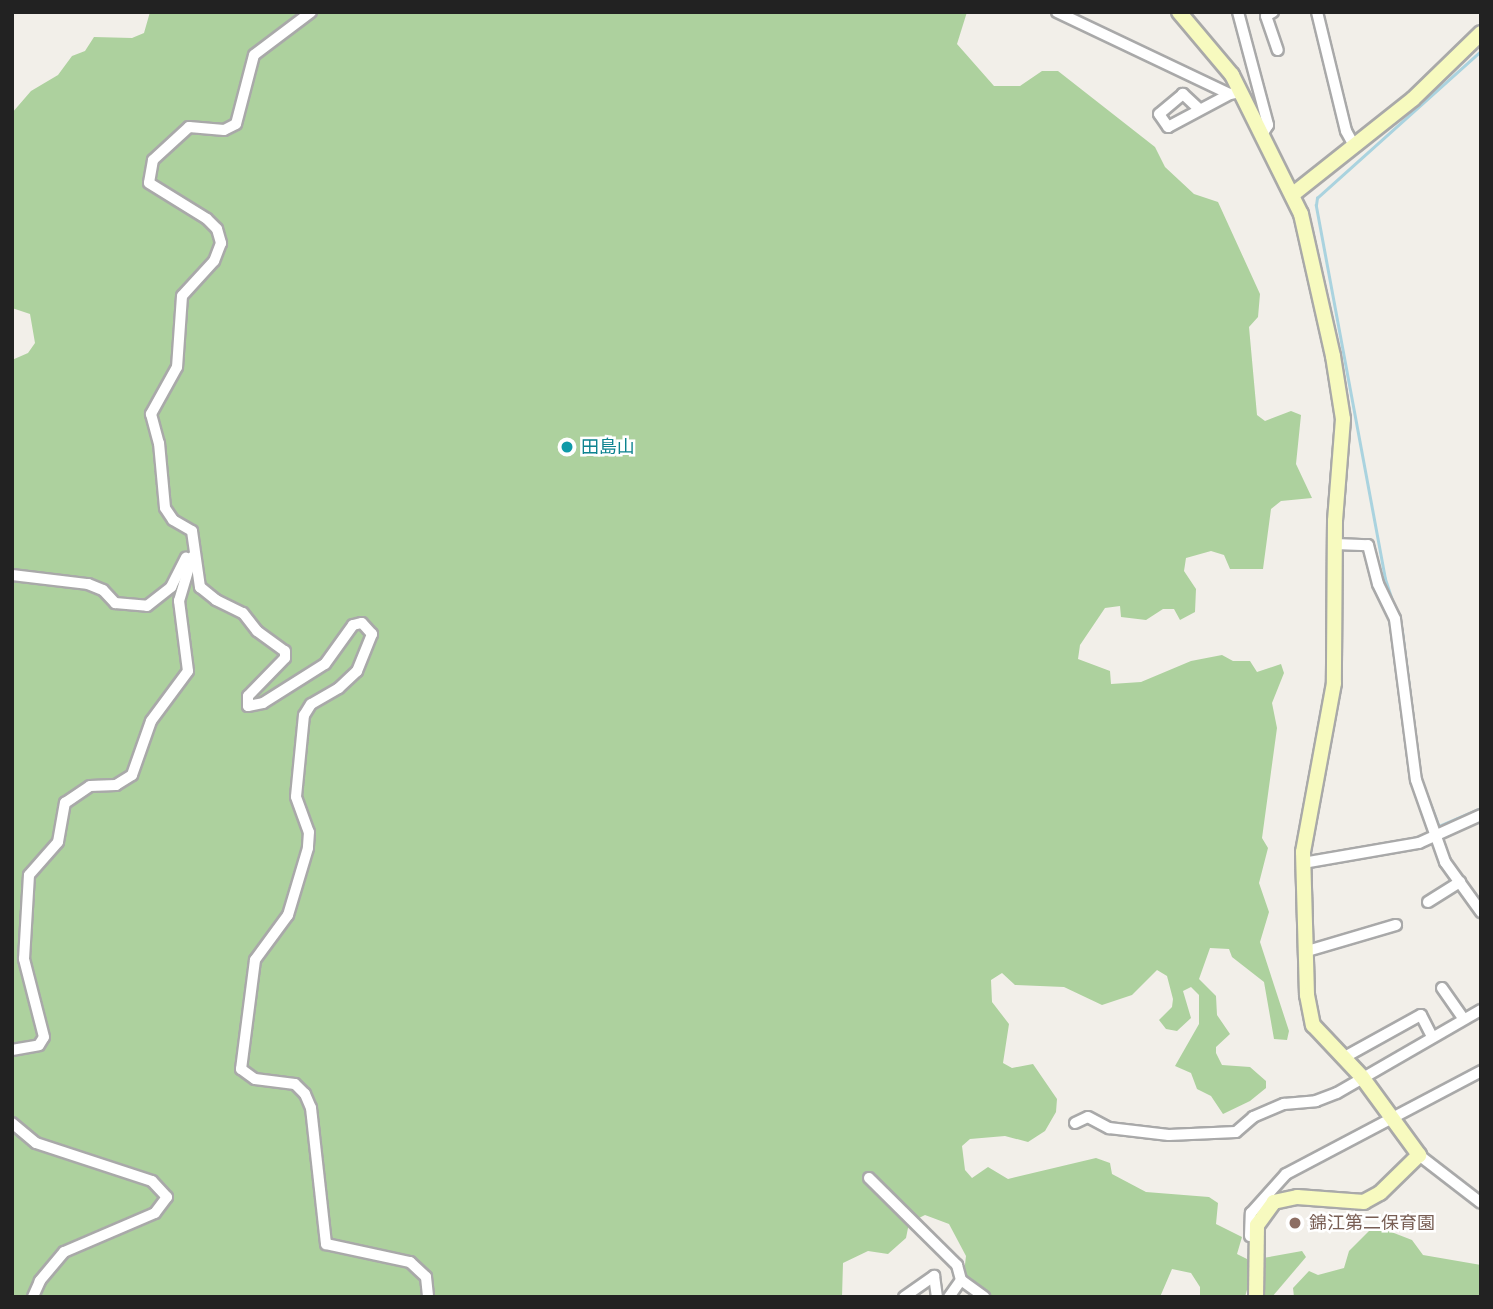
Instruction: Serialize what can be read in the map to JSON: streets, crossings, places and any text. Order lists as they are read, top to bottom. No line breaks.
{"places":["田島山","錦江第二保育園"]}
